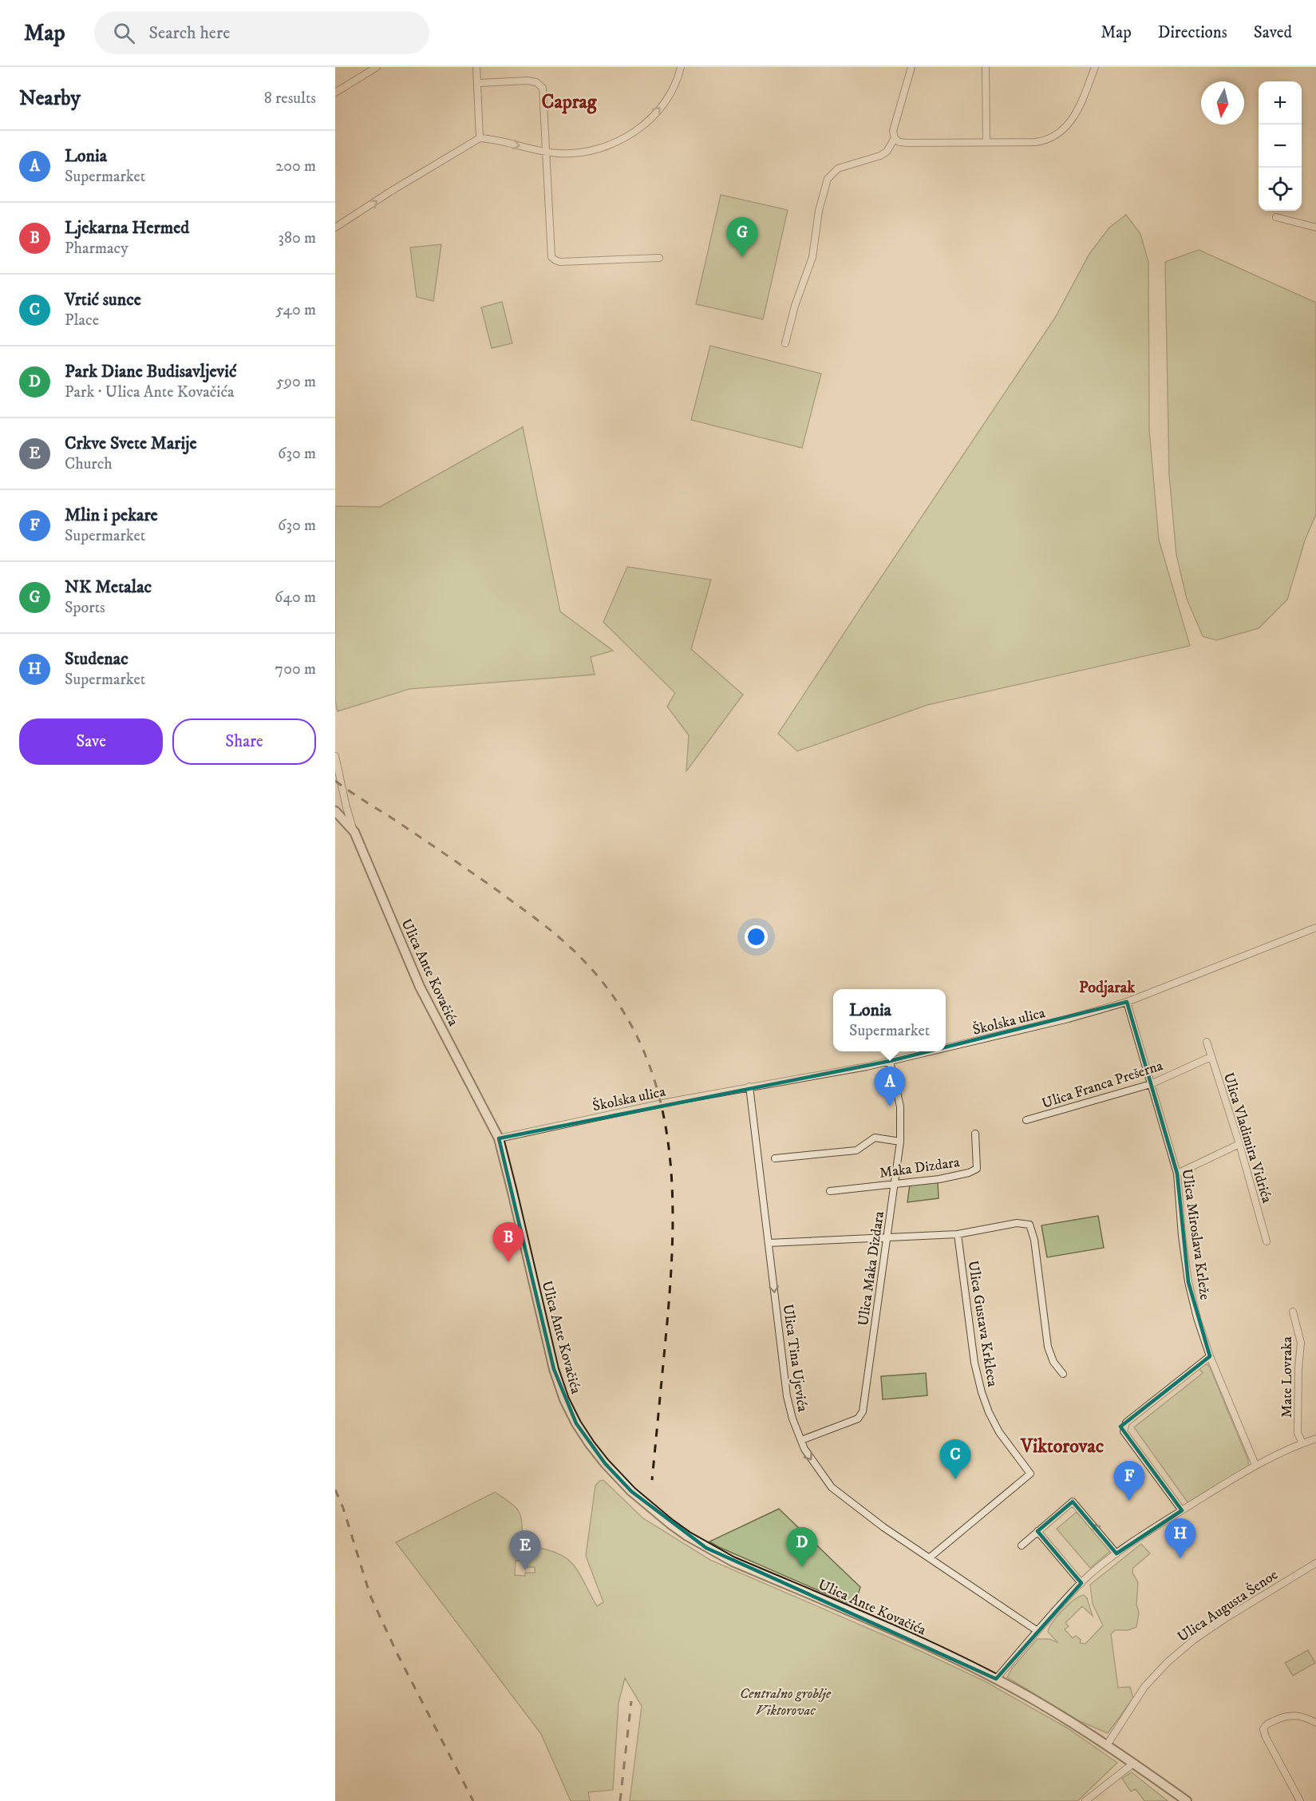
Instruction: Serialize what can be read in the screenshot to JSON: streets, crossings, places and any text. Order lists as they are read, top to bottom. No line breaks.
{"streets":{"main road":["Ulica Ante Kovačića"],"street":["Školska ulica","Ulica Franca Prešerna","Ulica Vladimira Vidrića","Maka Dizdara","Ulica Miroslava Krleže","Ulica Maka Dizdara","Ulica Gustava Krkleca","Ulica Tina Ujevića","Mate Lovraka","Ulica Augusta Šenoe"]},"crossings":[["Ulica Ante Kovačića","Školska ulica"],["Ulica Ante Kovačića","Ulica Augusta Šenoe"],["Školska ulica","Ulica Miroslava Krleže"],["Školska ulica","Ulica Maka Dizdara"],["Školska ulica","Ulica Tina Ujevića"],["Ulica Franca Prešerna","Ulica Vladimira Vidrića"],["Ulica Franca Prešerna","Ulica Miroslava Krleže"],["Maka Dizdara","Ulica Maka Dizdara"],["Ulica Maka Dizdara","Ulica Tina Ujevića"],["Ulica Gustava Krkleca","Ulica Tina Ujevića"]],"one_way":["Ulica Tina Ujevića"],"districts":["Caprag","Podjarak","Viktorovac"],"parks":["Centralno groblje Viktorovac"],"north":"bottom","page":{"header":"Map","search":"Search here","nav":["Map","Directions","Saved"],"heading":["Nearby","8 results"],"map_buttons":["+","−"],"list":[{"mark":"A","name":"Lonia","note":"Supermarket","value":"200 m"},{"mark":"B","name":"Ljekarna Hermed","note":"Pharmacy","value":"380 m"},{"mark":"C","name":"Vrtić sunce","note":"Place","value":"540 m"},{"mark":"D","name":"Park Diane Budisavljević","note":"Park · Ulica Ante Kovačića","value":"590 m"},{"mark":"E","name":"Crkve Svete Marije","note":"Church","value":"630 m"},{"mark":"F","name":"Mlin i pekare","note":"Supermarket","value":"630 m"},{"mark":"G","name":"NK Metalac","note":"Sports","value":"640 m"},{"mark":"H","name":"Studenac","note":"Supermarket","value":"700 m"}],"pins":["G","A","B","C","F","H","D","E"],"buttons":["Save","Share"],"popup":["Lonia","Supermarket"]}}
